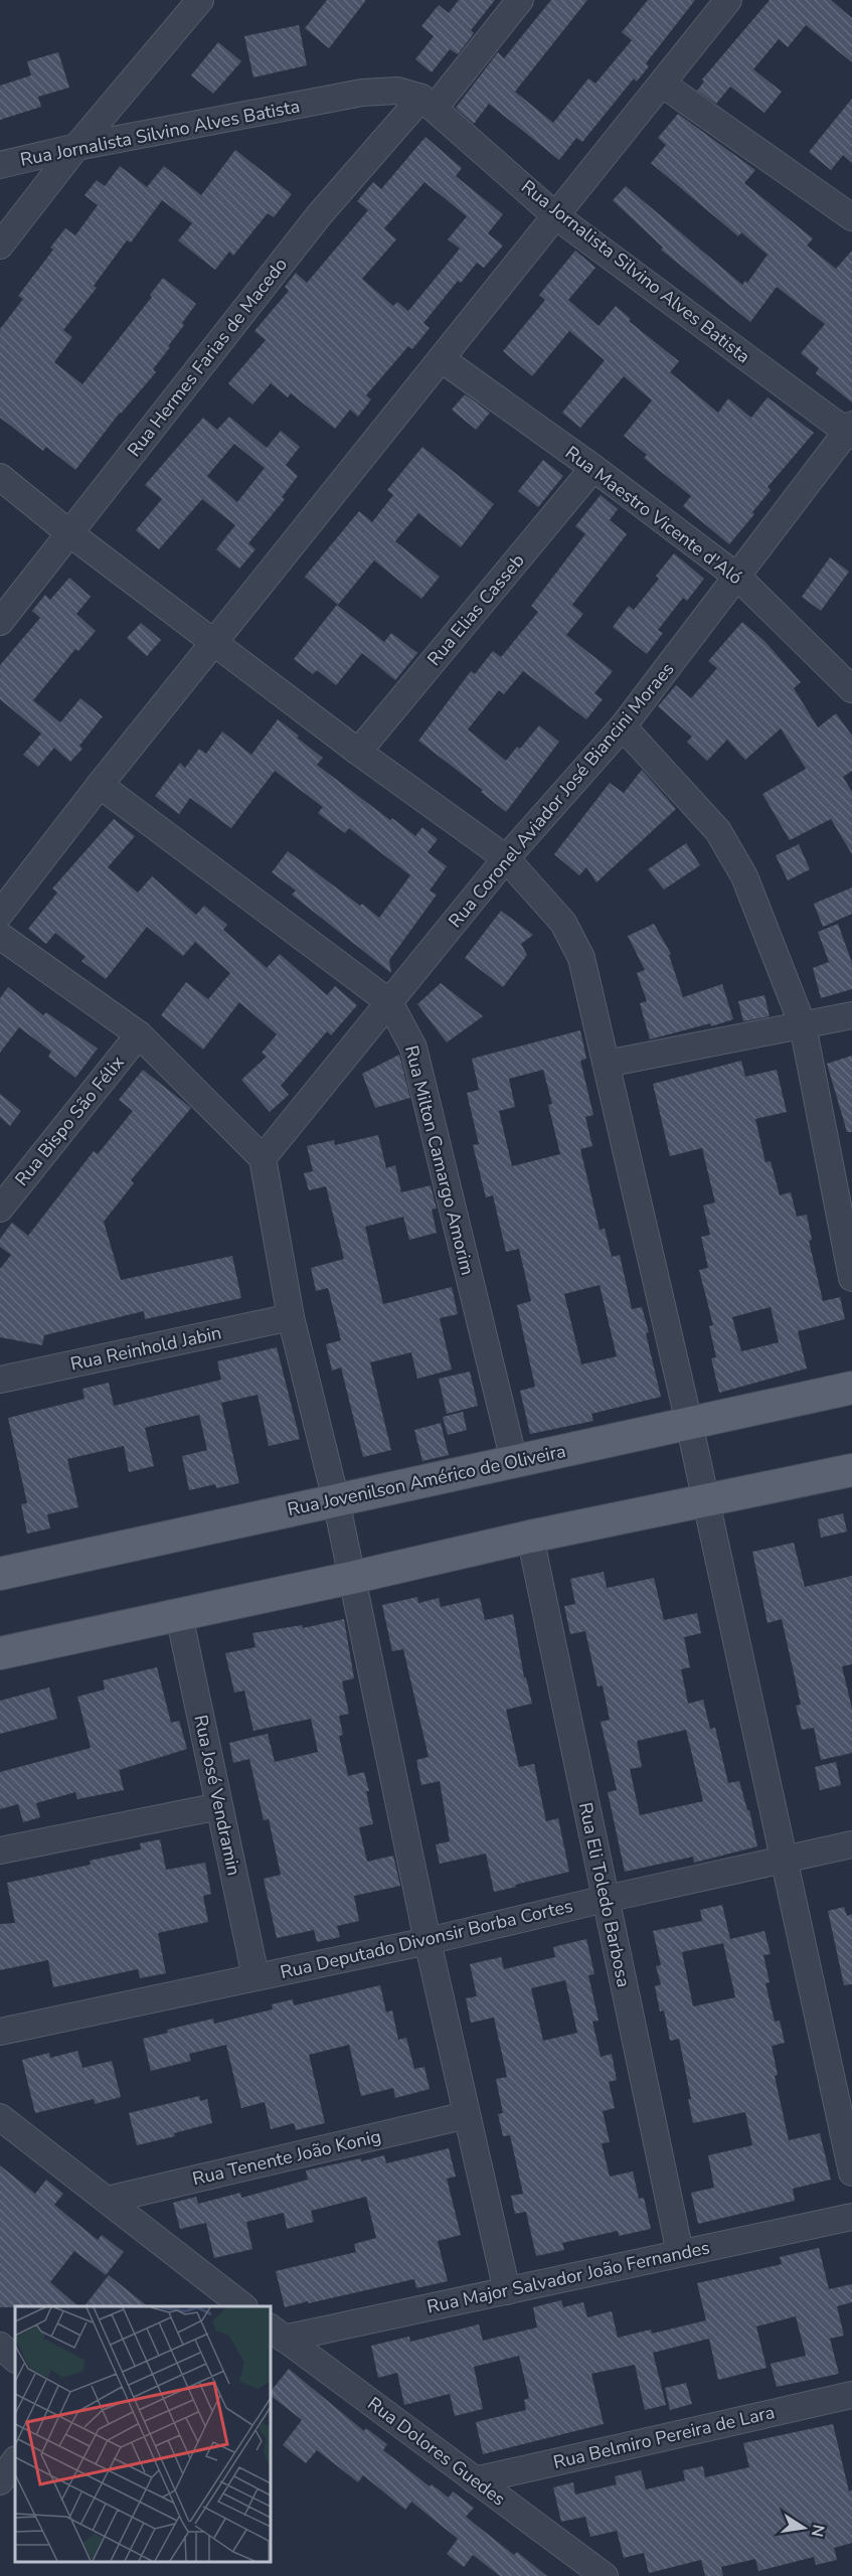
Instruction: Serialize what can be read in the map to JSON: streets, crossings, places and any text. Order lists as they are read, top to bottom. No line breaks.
{"streets":{"main road":["Rua Jovenilson Américo de Oliveira"],"street":["Rua Jornalista Silvino Alves Batista","Rua Hermes Farias de Macedo","Rua Maestro Vicente d'Aló","Rua Elias Casseb","Rua Coronel Aviador José Biancini Moraes","Rua Bispo São Félix","Rua Milton Camargo Amorim","Rua Reinhold Jabin","Rua José Vendramin","Rua Eli Toledo Barbosa","Rua Deputado Divonsir Borba Cortes","Rua Tenente João Konig","Rua Major Salvador João Fernandes","Rua Belmiro Pereira de Lara","Rua Dolores Guedes"]},"crossings":[["Rua Jornalista Silvino Alves Batista","Rua Hermes Farias de Macedo"],["Rua Jornalista Silvino Alves Batista","Rua Coronel Aviador José Biancini Moraes"],["Rua Maestro Vicente d'Aló","Rua Elias Casseb"],["Rua Maestro Vicente d'Aló","Rua Coronel Aviador José Biancini Moraes"],["Rua Coronel Aviador José Biancini Moraes","Rua Milton Camargo Amorim"],["Rua Milton Camargo Amorim","Rua Jovenilson Américo de Oliveira"],["Rua José Vendramin","Rua Deputado Divonsir Borba Cortes"],["Rua Eli Toledo Barbosa","Rua Deputado Divonsir Borba Cortes"],["Rua Eli Toledo Barbosa","Rua Major Salvador João Fernandes"],["Rua Major Salvador João Fernandes","Rua Dolores Guedes"],["Rua Belmiro Pereira de Lara","Rua Dolores Guedes"]],"north":"right"}
